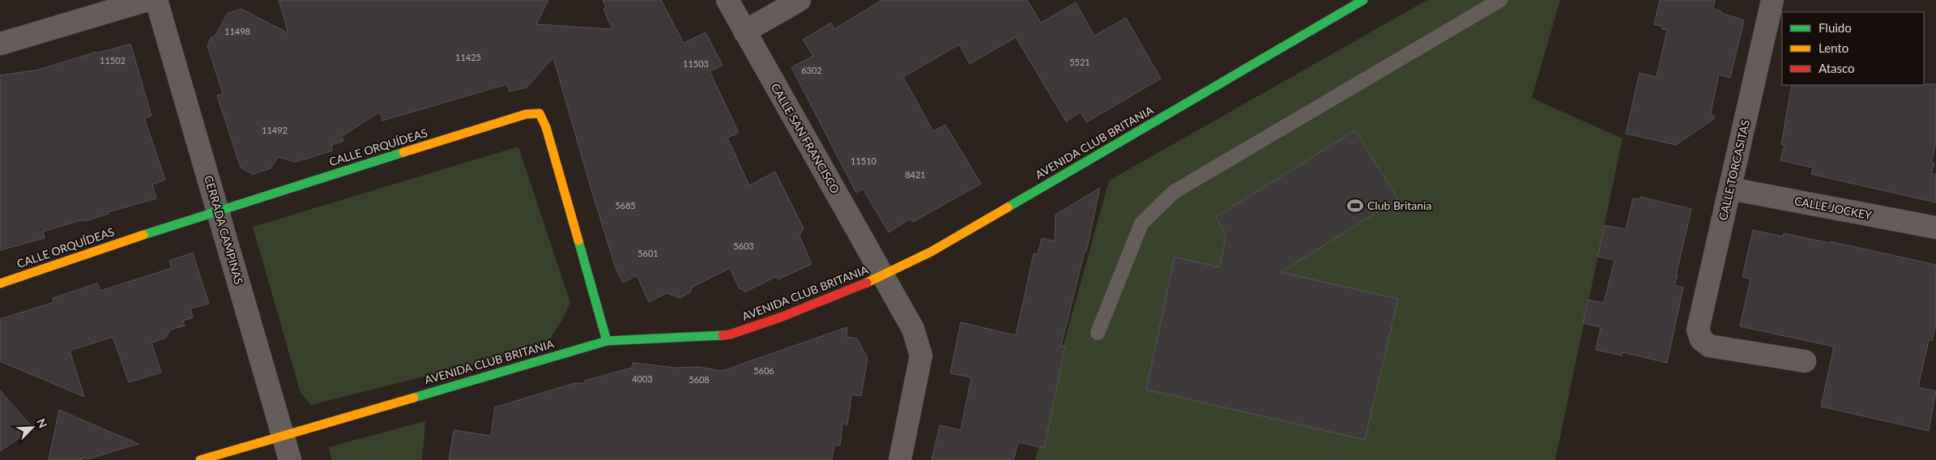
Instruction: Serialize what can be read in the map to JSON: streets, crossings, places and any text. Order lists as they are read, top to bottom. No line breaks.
{"streets":{"main road":["AVENIDA CLUB BRITANIA","CALLE ORQUÍDEAS"],"street":["CALLE SAN FRANCISCO","CALLE TORCASITAS","CALLE JOCKEY","CERRADA CAMPINAS"]},"crossings":[["CALLE SAN FRANCISCO","AVENIDA CLUB BRITANIA"],["AVENIDA CLUB BRITANIA","CALLE ORQUÍDEAS"],["AVENIDA CLUB BRITANIA","CERRADA CAMPINAS"],["CALLE ORQUÍDEAS","CERRADA CAMPINAS"],["CALLE TORCASITAS","CALLE JOCKEY"]],"places":{"sports":["Club Britania"]},"house_numbers":["11498","11425","11502","5521","11503","6302","11492","11510","8421","5685","5603","5601","5606","4003","5608"],"legend":["Fluido","Lento","Atasco"],"north":"top right"}
